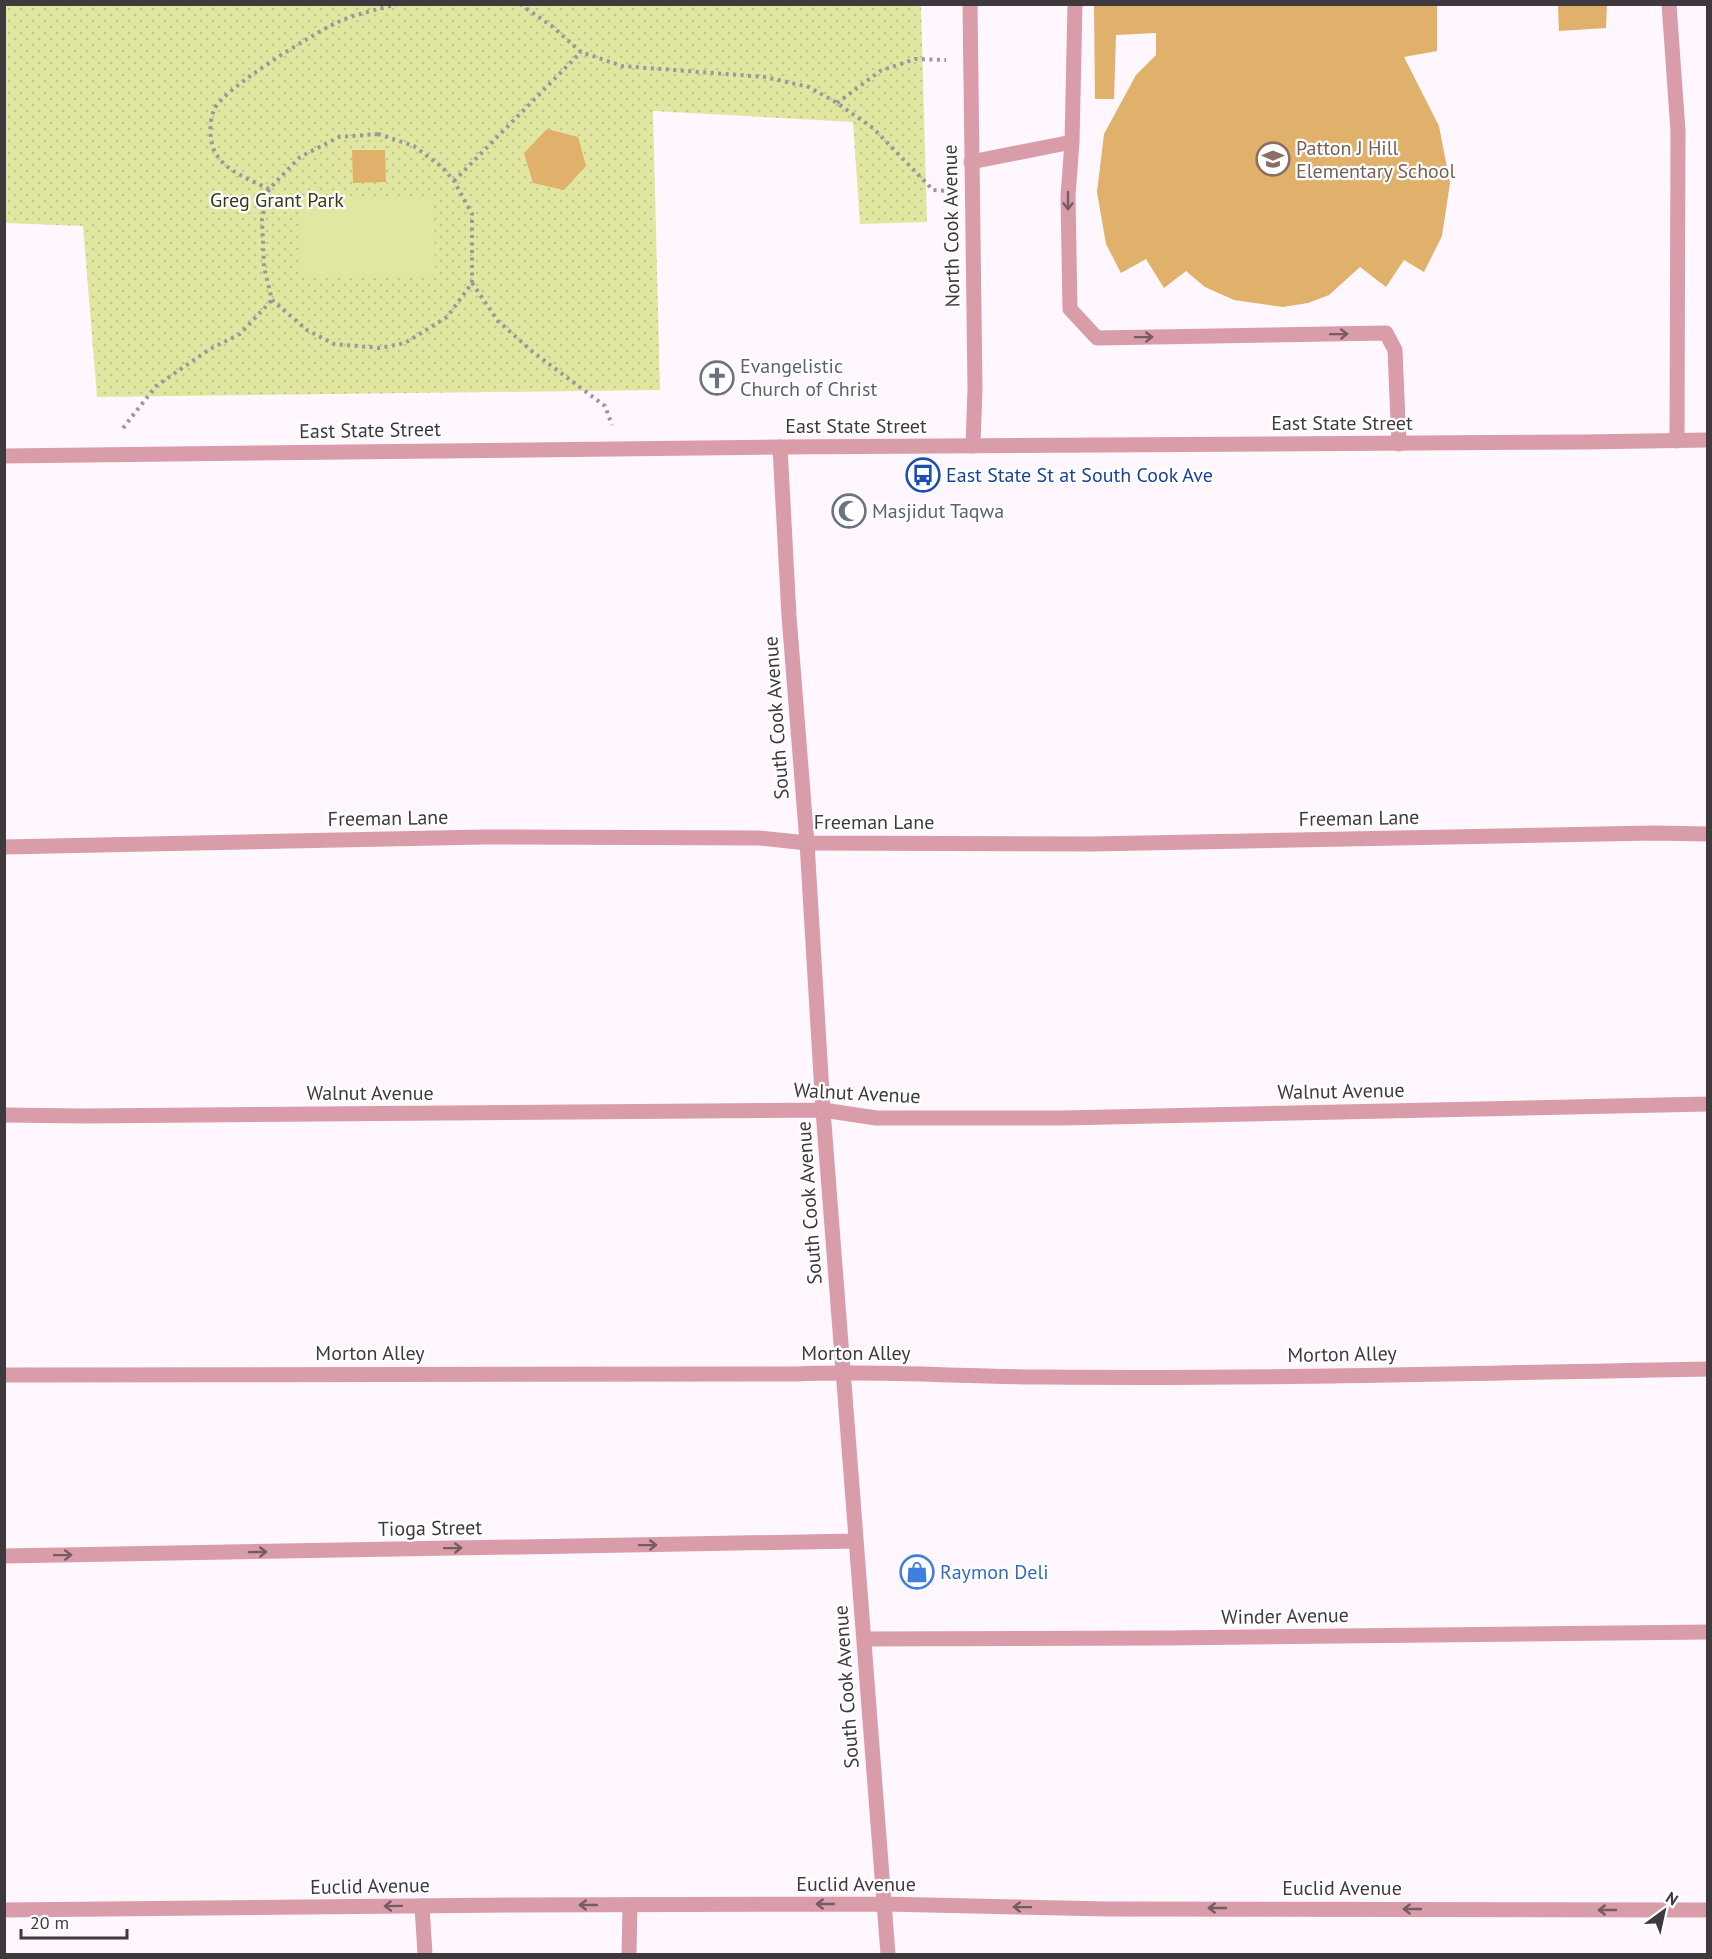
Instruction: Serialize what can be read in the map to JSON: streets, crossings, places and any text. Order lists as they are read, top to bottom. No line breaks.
{"streets":{"street":["North Cook Avenue","East State Street","South Cook Avenue","Freeman Lane","Walnut Avenue","Morton Alley","Tioga Street","Winder Avenue","Euclid Avenue"]},"crossings":[["North Cook Avenue","East State Street"],["East State Street","South Cook Avenue"],["South Cook Avenue","Freeman Lane"],["South Cook Avenue","Walnut Avenue"],["South Cook Avenue","Morton Alley"],["South Cook Avenue","Tioga Street"],["South Cook Avenue","Winder Avenue"],["South Cook Avenue","Euclid Avenue"]],"one_way":["Tioga Street","Euclid Avenue"],"parks":["Greg Grant Park"],"places":{"school or university":["Patton J Hill Elementary School"],"church":["Evangelistic Church of Christ"],"bus stop":["East State St at South Cook Ave"],"mosque":["Masjidut Taqwa"],"shop":["Raymon Deli"]},"scale_bar":"20 m","north":"top right"}
